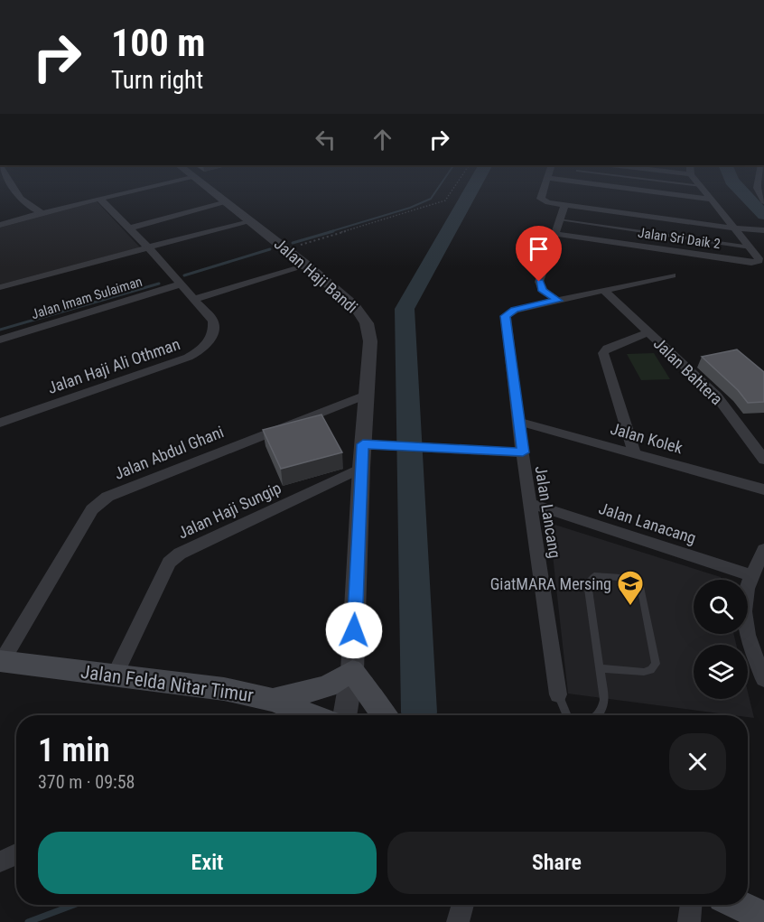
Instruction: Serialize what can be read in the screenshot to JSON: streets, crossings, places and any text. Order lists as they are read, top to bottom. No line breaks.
{"streets":{"main road":["Jalan Felda Nitar Timur"],"street":["Jalan Sri Daik 2","Jalan Haji Bandi","Jalan Imam Sulaiman","Jalan Haji Ali Othman","Jalan Bahtera","Jalan Kolek","Jalan Abdul Ghani","Jalan Haji Sungip","Jalan Lancang","Jalan Lanacang"]},"crossings":[["Jalan Haji Bandi","Jalan Abdul Ghani"],["Jalan Haji Bandi","Jalan Haji Sungip"],["Jalan Imam Sulaiman","Jalan Haji Ali Othman"],["Jalan Bahtera","Jalan Lancang"],["Jalan Kolek","Jalan Lancang"],["Jalan Abdul Ghani","Jalan Felda Nitar Timur"],["Jalan Haji Sungip","Jalan Felda Nitar Timur"],["Jalan Lancang","Jalan Lanacang"]],"places":{"school or university":["GiatMARA Mersing"]},"page":{"turn":["100 m","Turn right"],"heading":["1 min","370 m · 09:58"],"buttons":["Exit","Share"]}}
